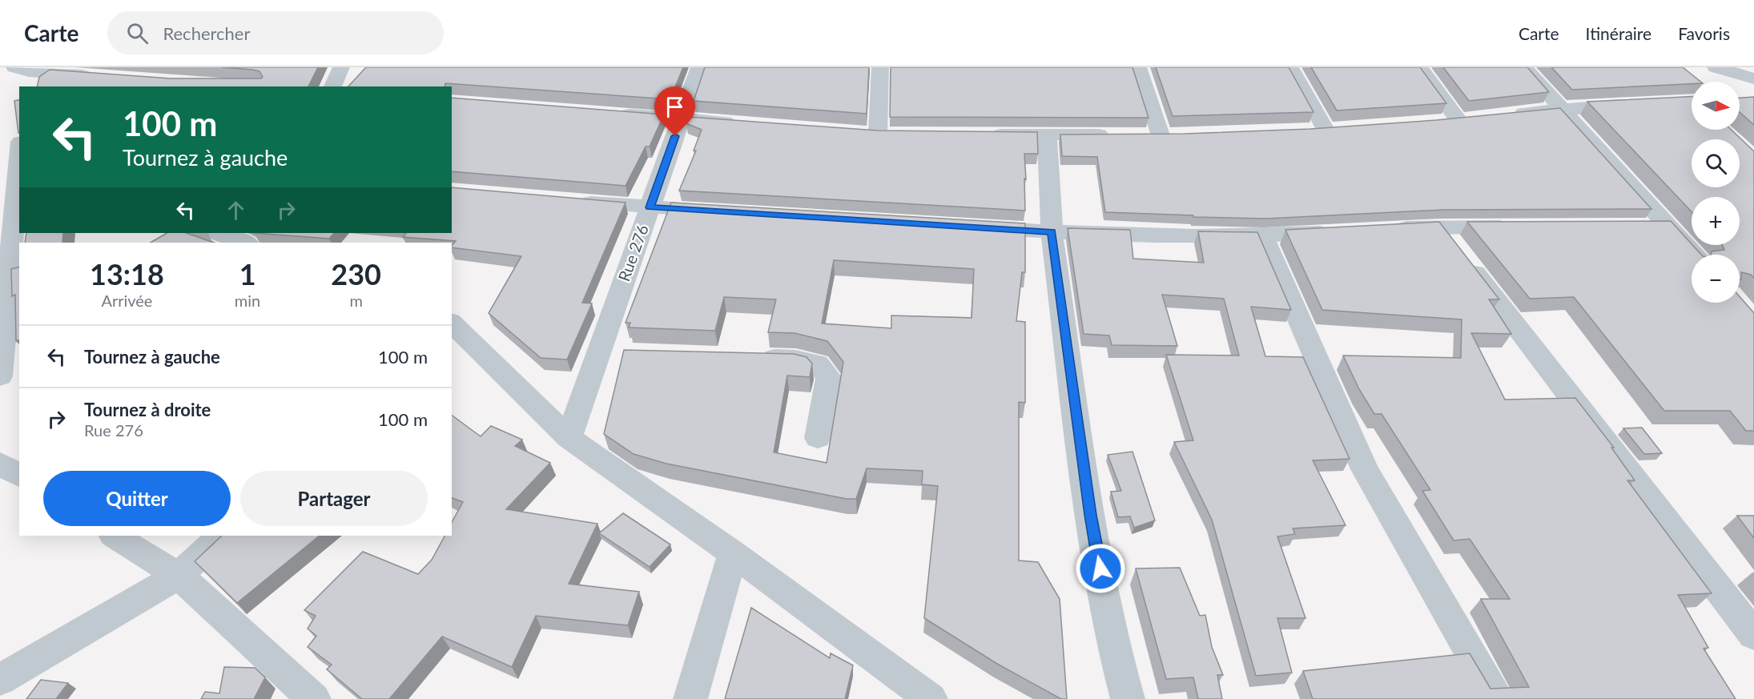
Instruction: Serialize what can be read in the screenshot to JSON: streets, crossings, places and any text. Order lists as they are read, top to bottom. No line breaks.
{"streets":{"street":["Rue 276"]},"north":"right","page":{"header":"Carte","search":"Rechercher","nav":["Carte","Itinéraire","Favoris"],"map_buttons":["+","−"],"turn":["100 m","Tournez à gauche"],"eta":["13:18","Arrivée","1","min","230","m"],"list":[{"name":"Tournez à gauche","value":"100 m"},{"name":"Tournez à droite","note":"Rue 276","value":"100 m"}],"buttons":["Quitter","Partager"]}}
